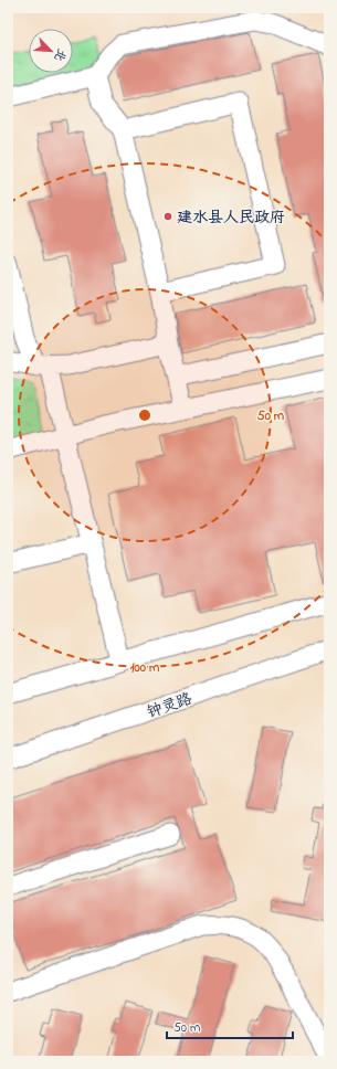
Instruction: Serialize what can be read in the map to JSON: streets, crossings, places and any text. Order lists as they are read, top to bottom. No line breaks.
{"streets":{"street":["钟灵路"]},"places":["建水县人民政府"],"scale_bar":"50 m","north":"bottom right","rings":["50 m","100 m"]}
